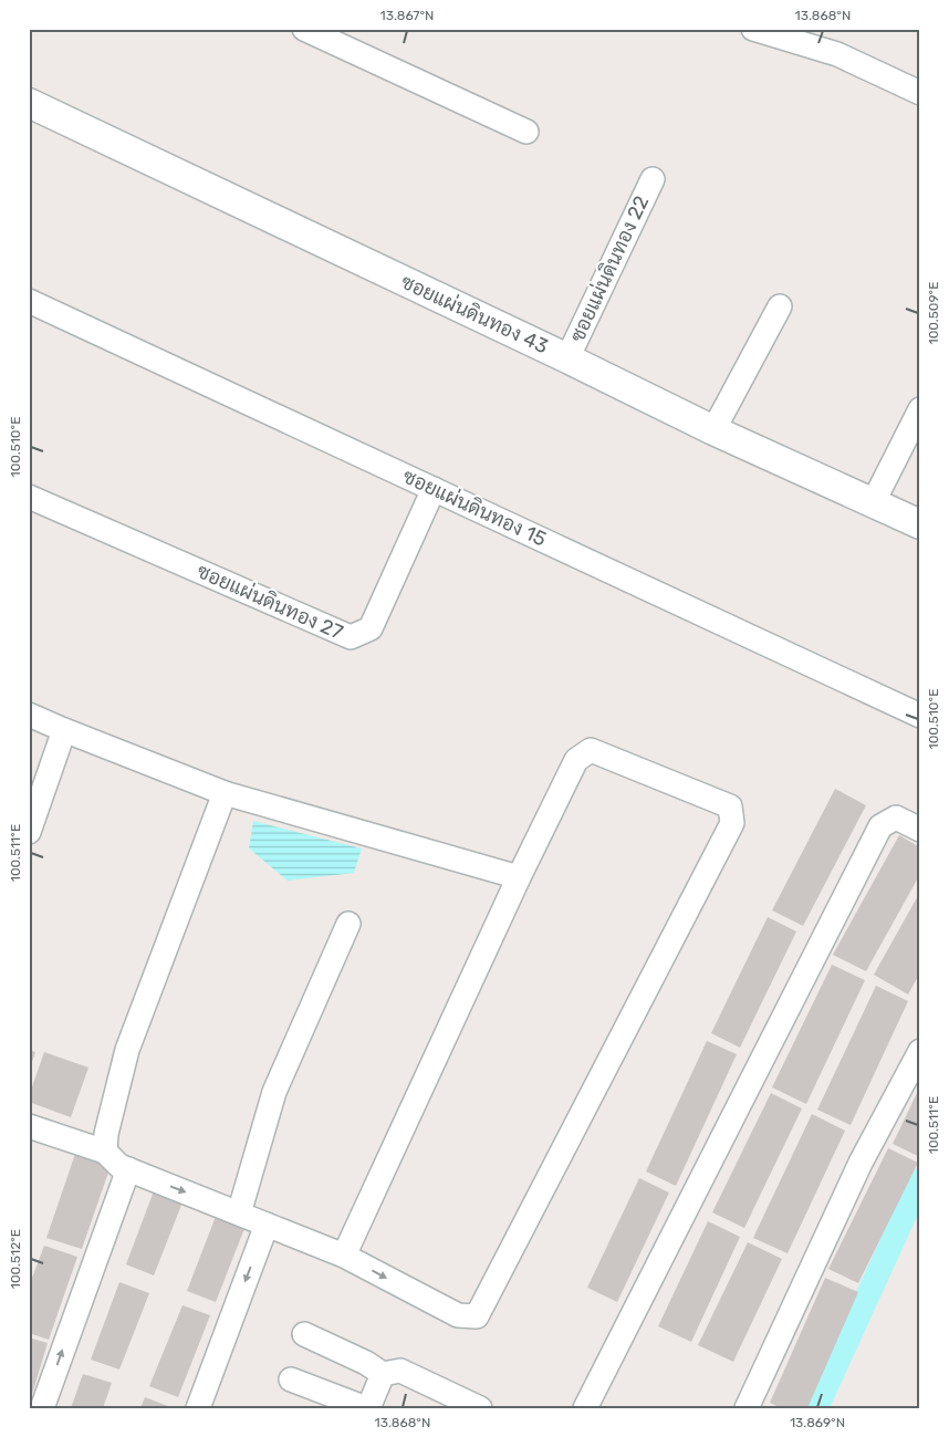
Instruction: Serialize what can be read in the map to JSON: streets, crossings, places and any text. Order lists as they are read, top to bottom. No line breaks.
{"streets":{"street":["ซอยแผ่นดินทอง 22","ซอยแผ่นดินทอง 43","ซอยแผ่นดินทอง 15","ซอยแผ่นดินทอง 27"]},"crossings":[["ซอยแผ่นดินทอง 22","ซอยแผ่นดินทอง 43"],["ซอยแผ่นดินทอง 15","ซอยแผ่นดินทอง 27"]],"coordinates":["13.867°N","13.868°N","100.509°E","100.510°E","100.511°E","100.512°E","13.869°N"]}
